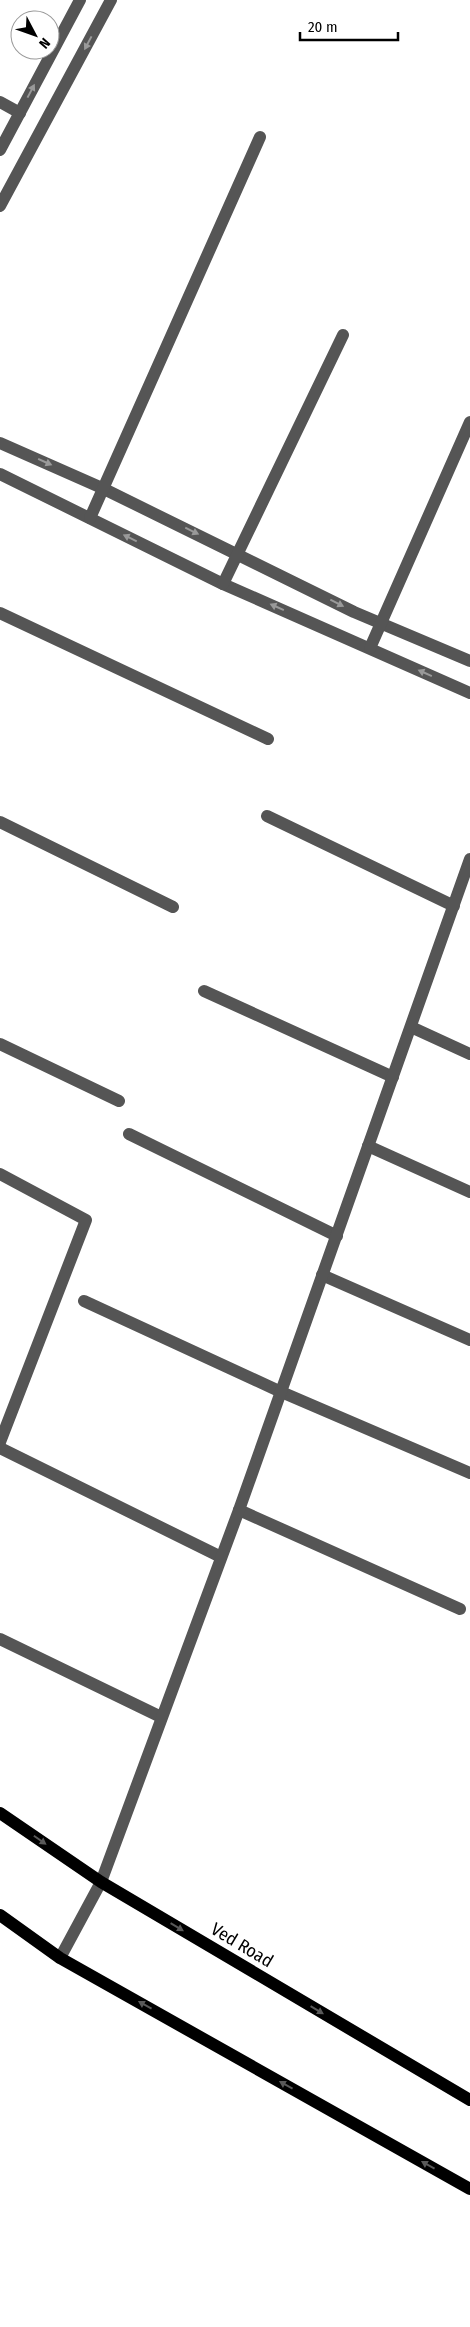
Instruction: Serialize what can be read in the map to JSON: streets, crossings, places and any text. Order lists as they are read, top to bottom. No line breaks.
{"streets":{"main road":["Ved Road"]},"scale_bar":"20 m","north":"bottom right"}
